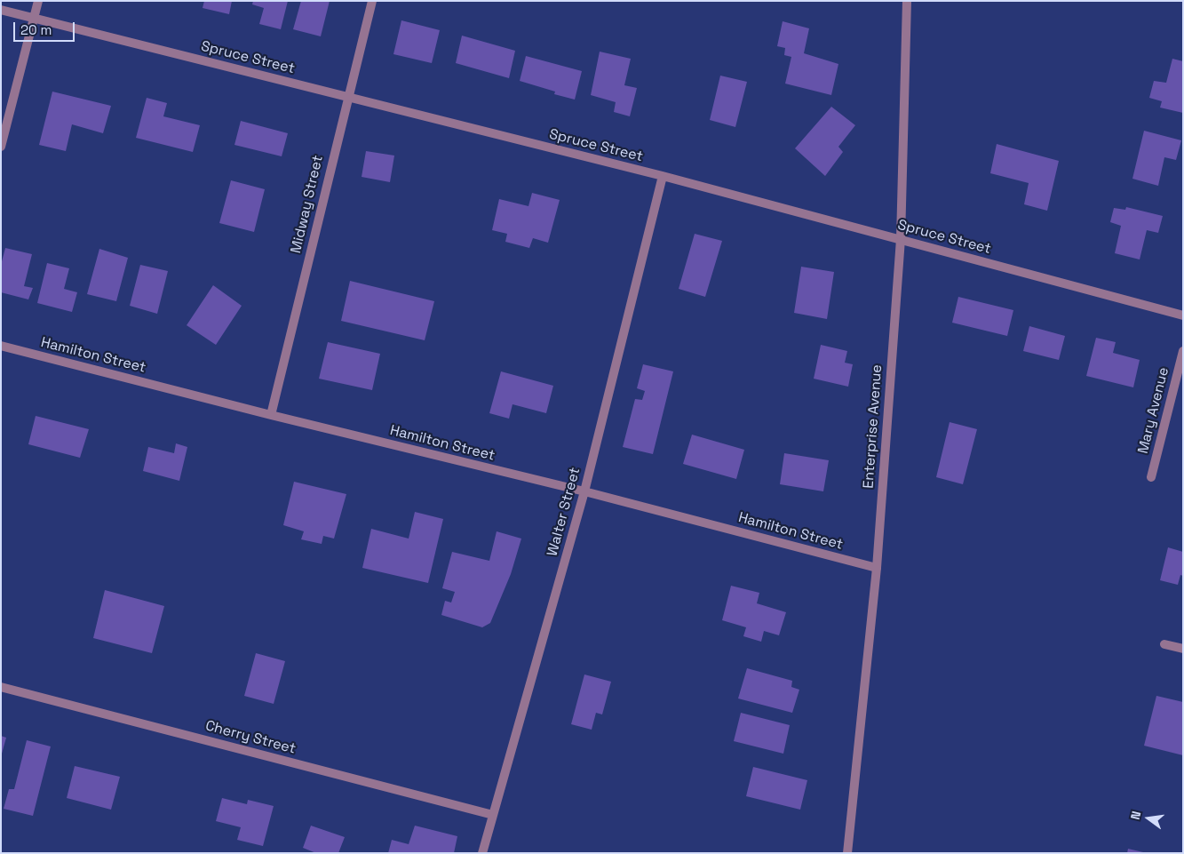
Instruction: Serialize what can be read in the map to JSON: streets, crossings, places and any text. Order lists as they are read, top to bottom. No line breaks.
{"streets":{"street":["Spruce Street","Midway Street","Hamilton Street","Mary Avenue","Enterprise Avenue","Walter Street","Cherry Street"]},"crossings":[["Spruce Street","Midway Street"],["Spruce Street","Enterprise Avenue"],["Spruce Street","Walter Street"],["Midway Street","Hamilton Street"],["Hamilton Street","Enterprise Avenue"],["Hamilton Street","Walter Street"],["Walter Street","Cherry Street"]],"scale_bar":"20 m","north":"left"}
